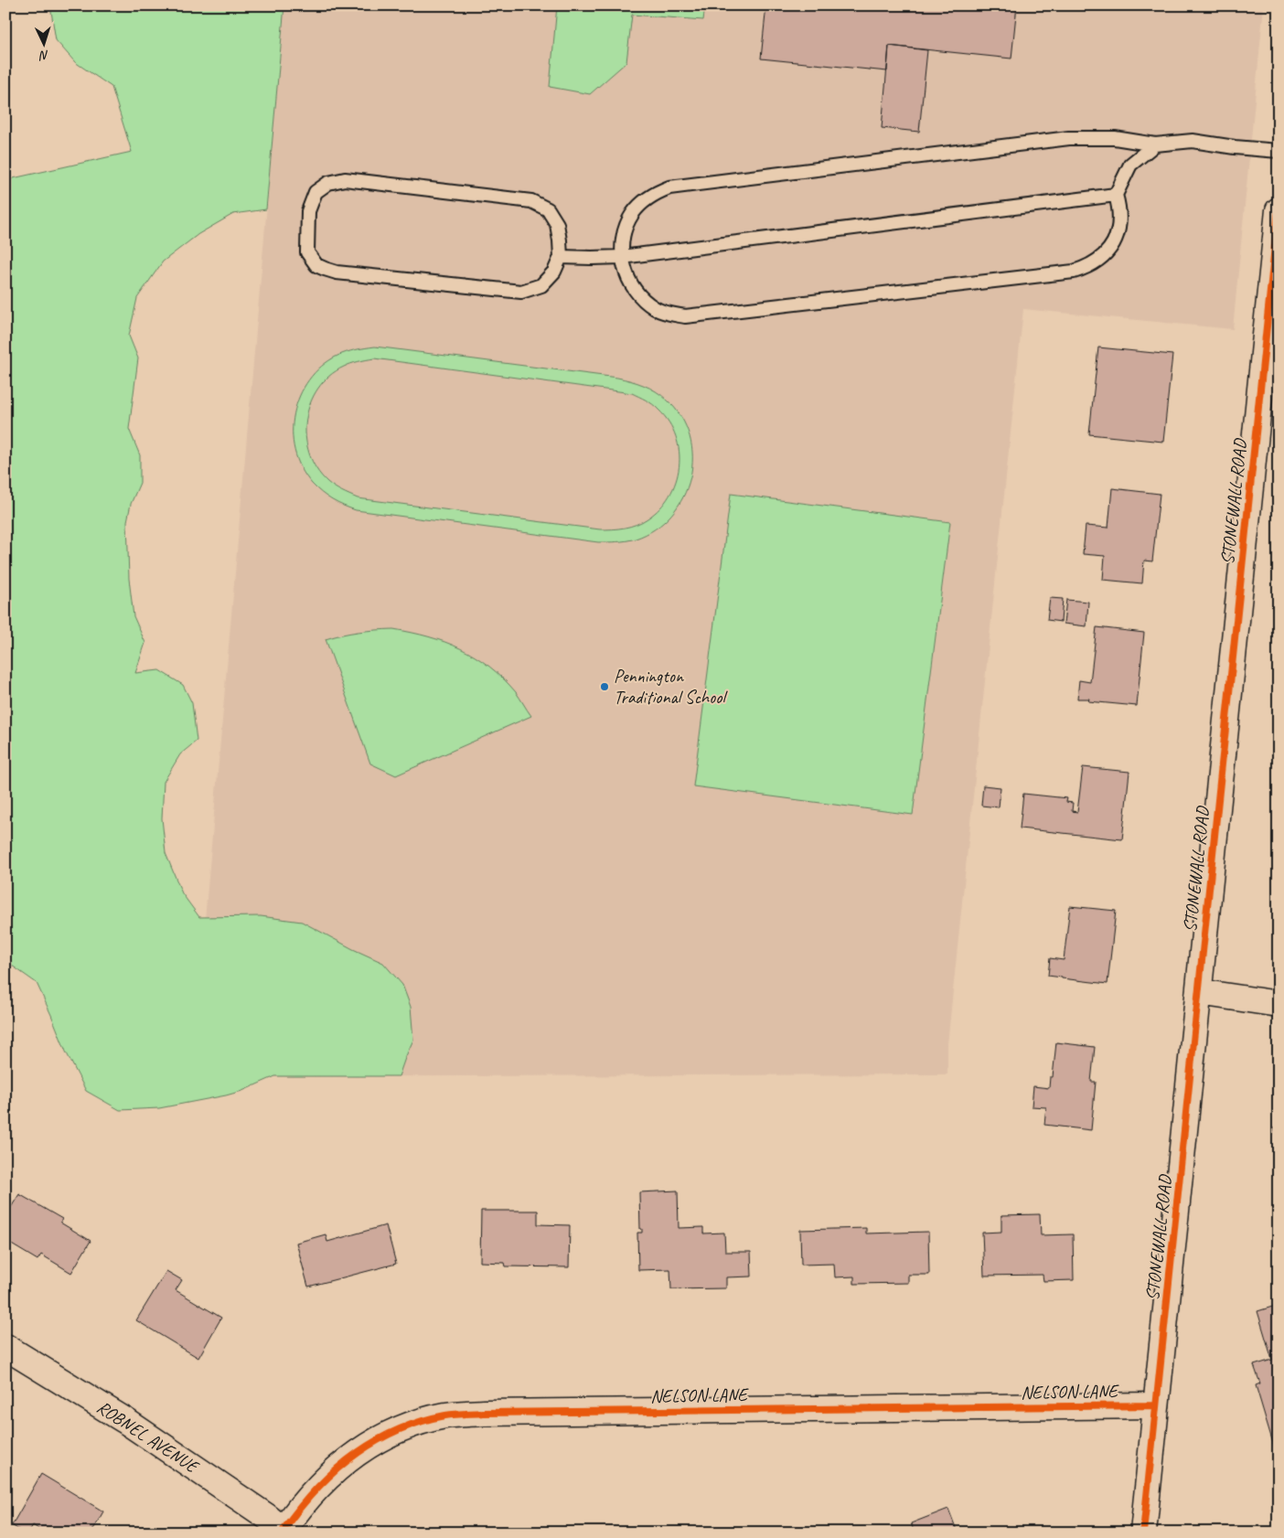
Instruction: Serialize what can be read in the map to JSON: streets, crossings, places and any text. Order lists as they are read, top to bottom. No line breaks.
{"streets":{"street":["STONEWALL ROAD","NELSON LANE","ROBNEL AVENUE"]},"crossings":[["STONEWALL ROAD","NELSON LANE"],["NELSON LANE","ROBNEL AVENUE"]],"places":["Pennington Traditional School"],"north":"bottom"}
